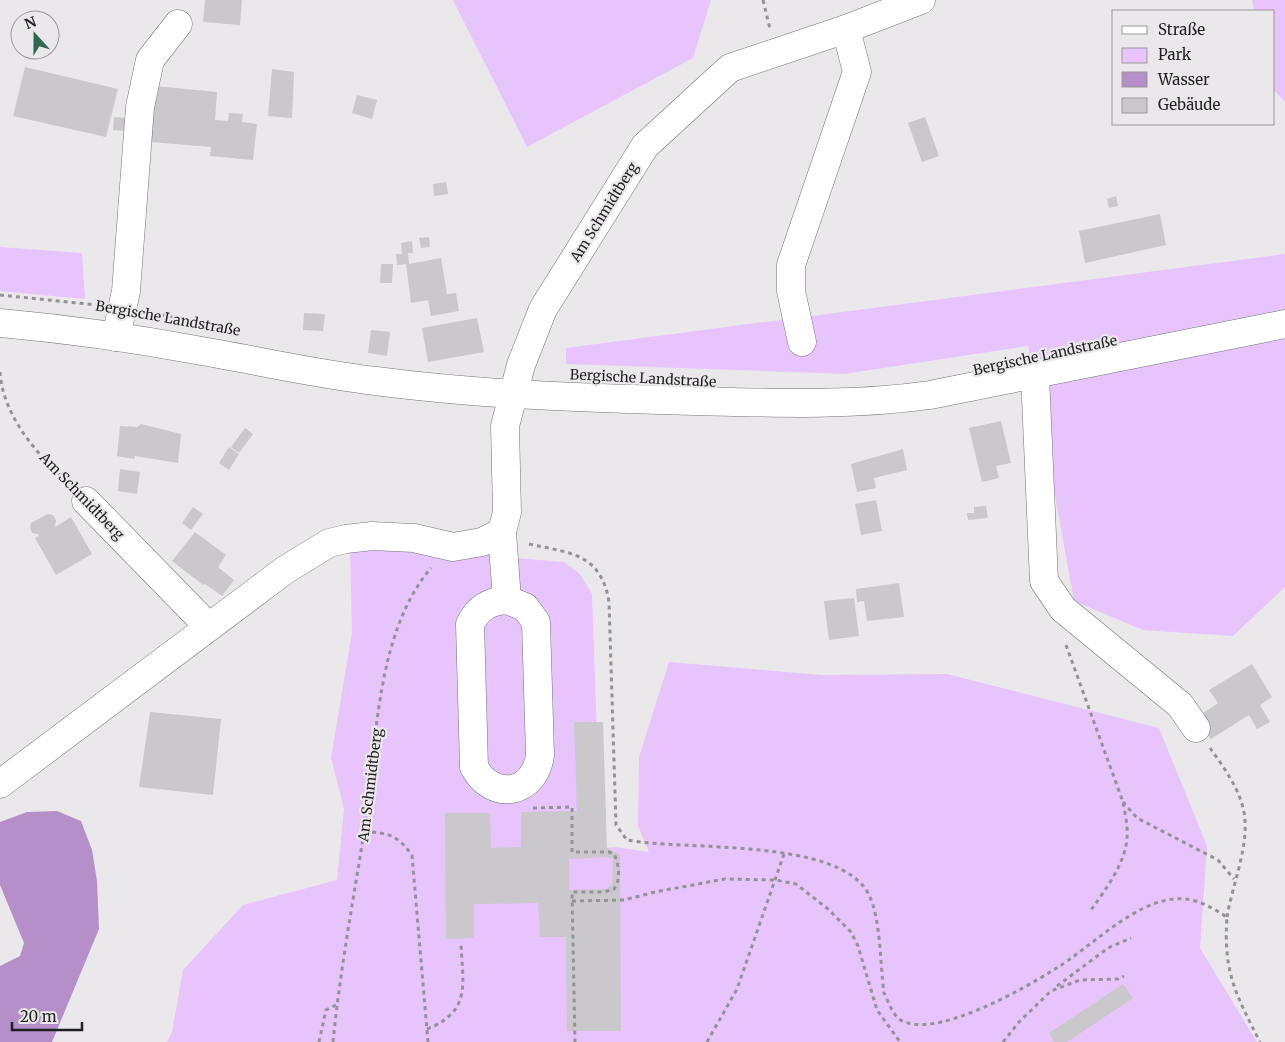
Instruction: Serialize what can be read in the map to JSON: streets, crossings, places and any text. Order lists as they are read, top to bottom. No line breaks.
{"streets":{"main road":["Am Schmidtberg","Bergische Landstraße"]},"crossings":[["Am Schmidtberg","Bergische Landstraße"]],"legend":["Straße","Park","Wasser","Gebäude"],"scale_bar":"20 m","north":"top"}
